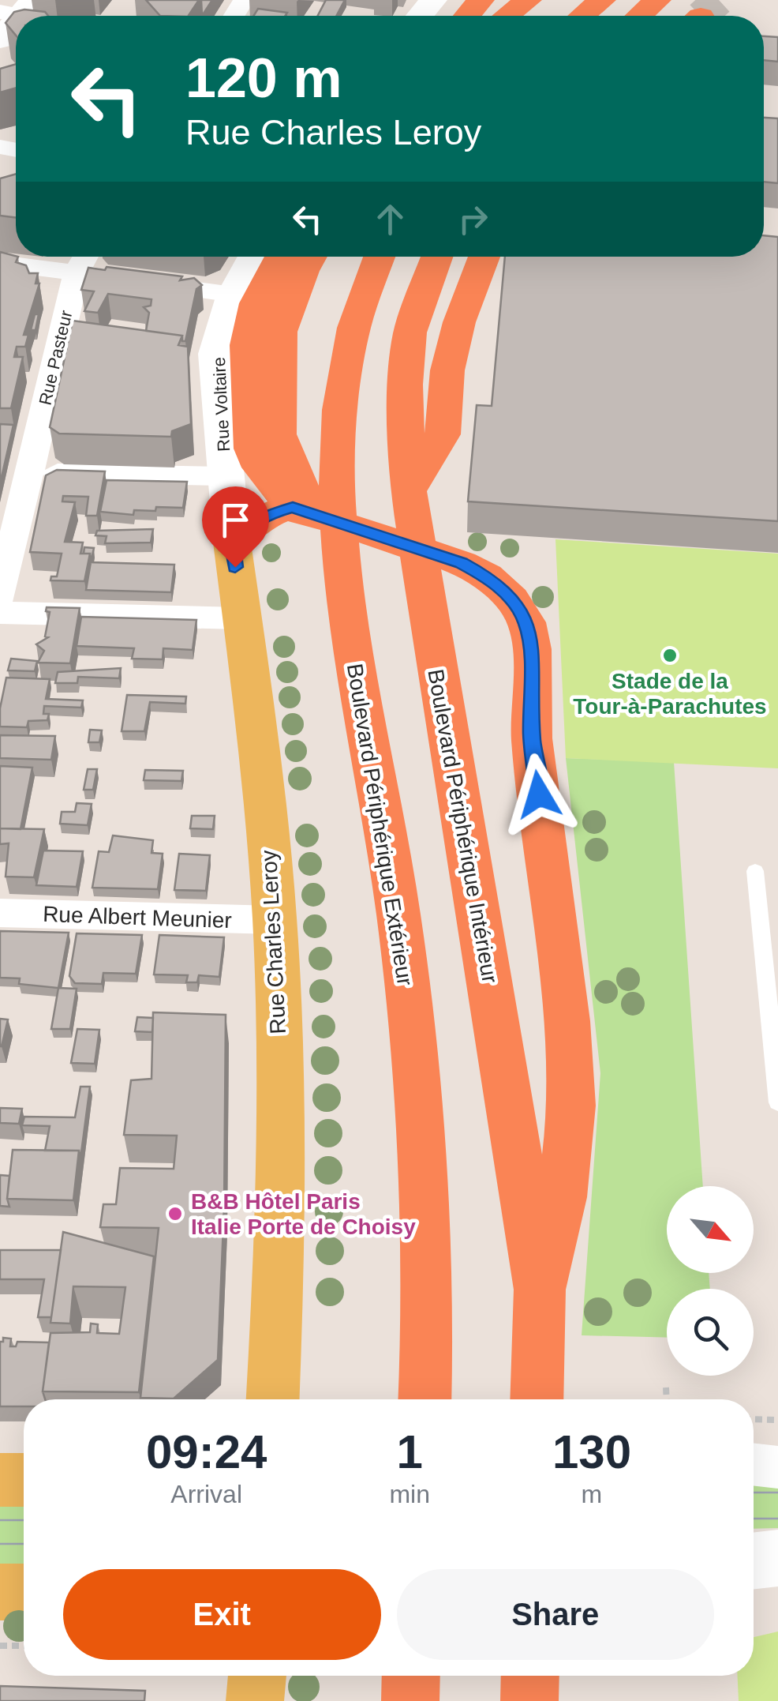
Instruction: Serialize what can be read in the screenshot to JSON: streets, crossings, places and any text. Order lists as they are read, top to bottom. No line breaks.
{"streets":{"highway":["Boulevard Périphérique Extérieur","Boulevard Périphérique Intérieur"],"main road":["Rue Charles Leroy"],"street":["Rue Pasteur","Rue Voltaire","Rue Albert Meunier"]},"crossings":[["Rue Voltaire","Rue Charles Leroy"],["Rue Albert Meunier","Rue Charles Leroy"]],"places":["Stade de la Tour-à-Parachutes","B&B Hôtel Paris Italie Porte de Choisy"],"north":"bottom right","page":{"turn":["120 m","Rue Charles Leroy"],"eta":["09:24","Arrival","1","min","130","m"],"buttons":["Exit","Share"]}}
